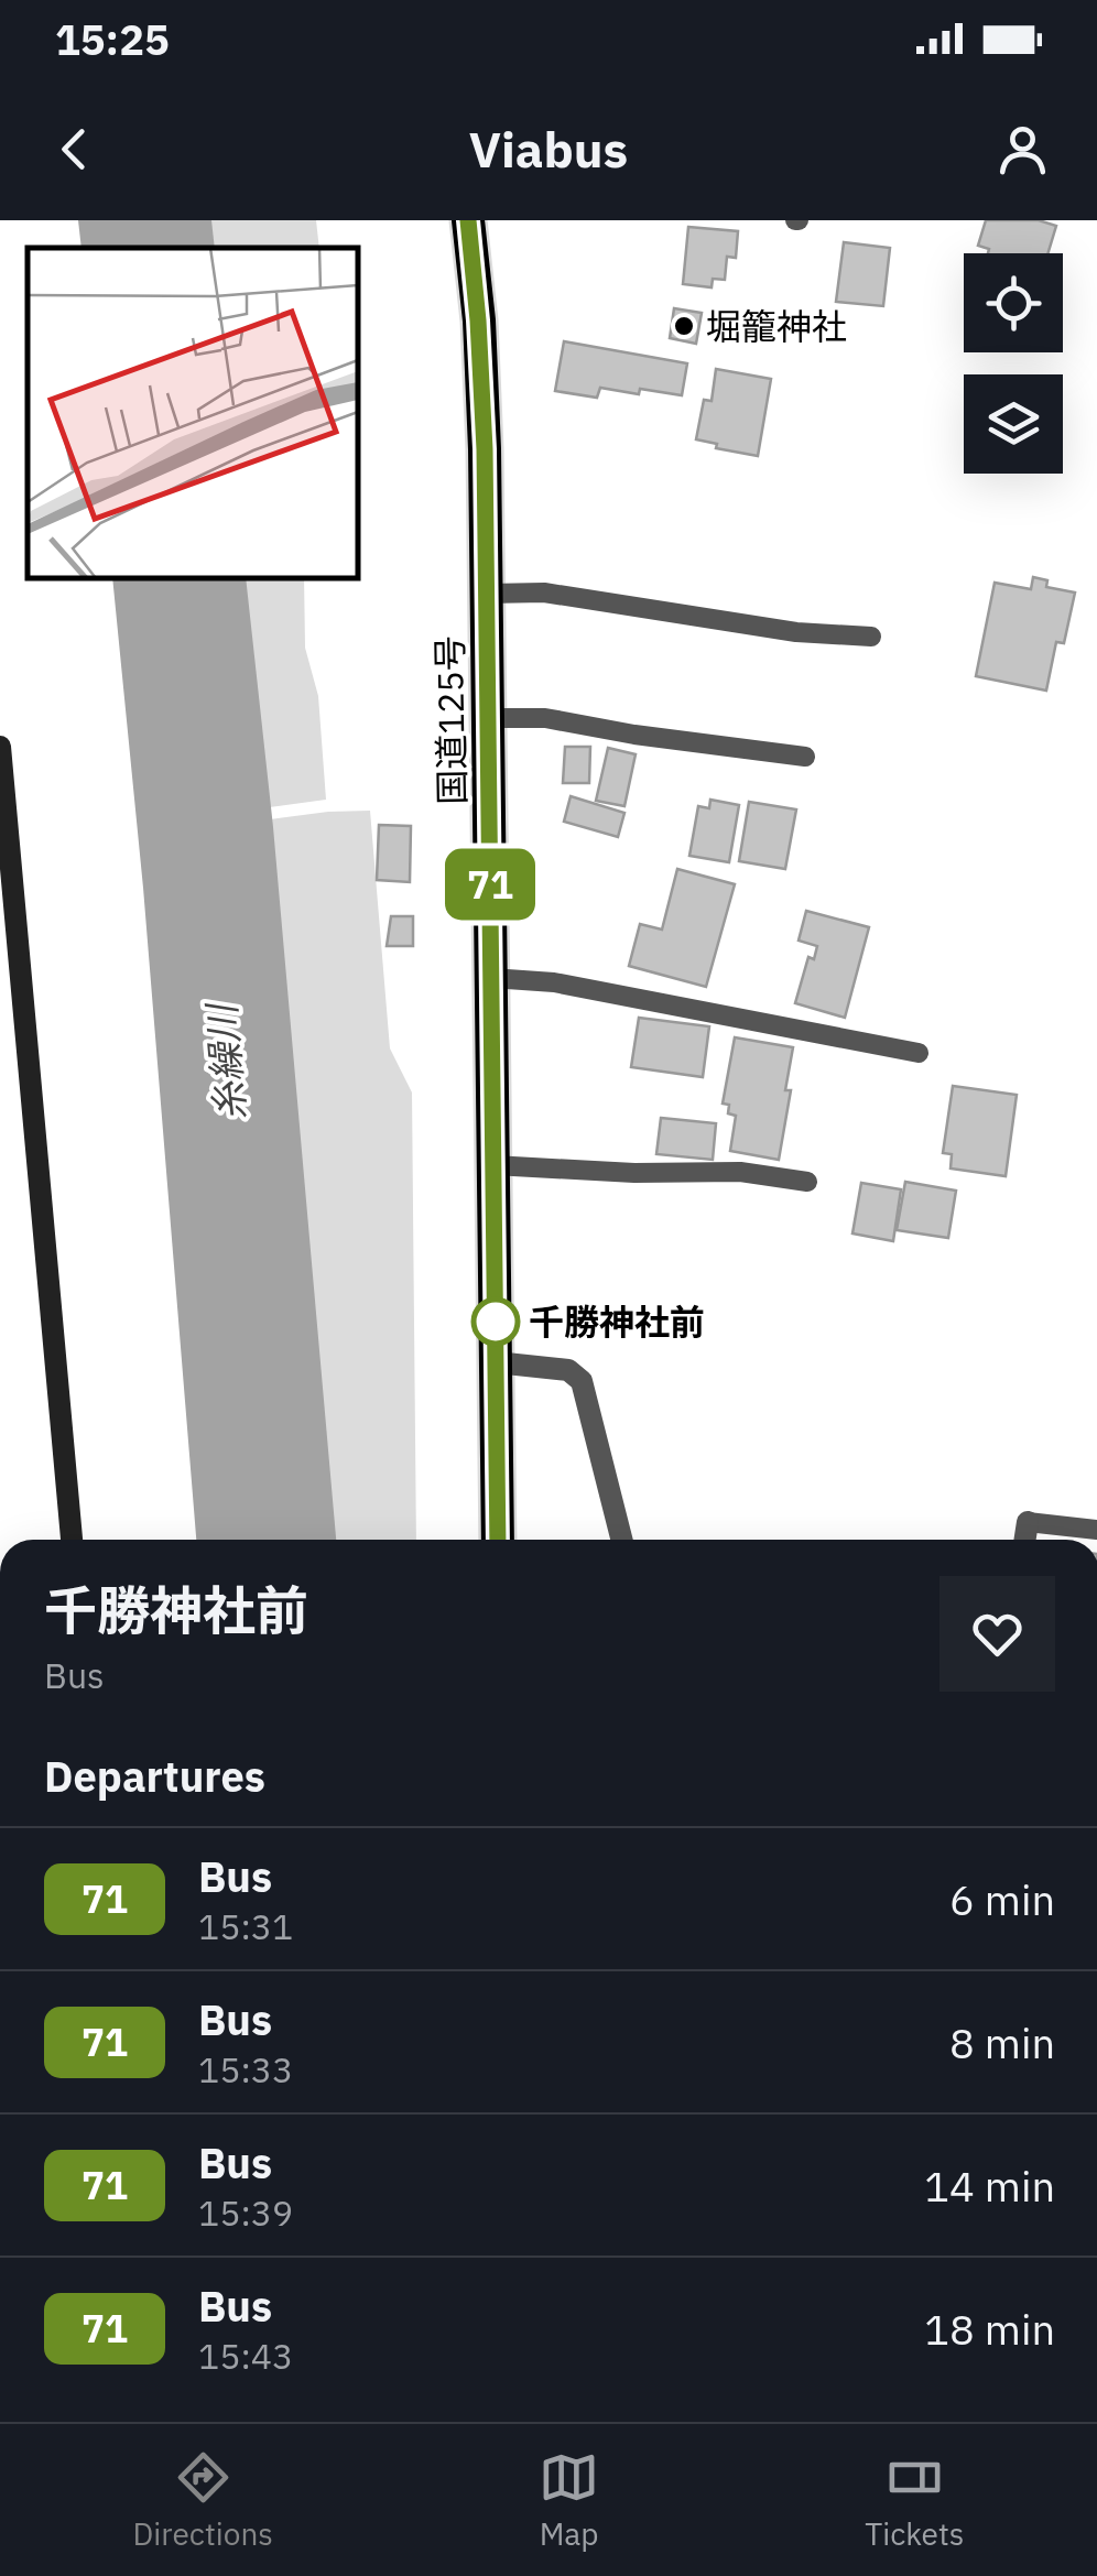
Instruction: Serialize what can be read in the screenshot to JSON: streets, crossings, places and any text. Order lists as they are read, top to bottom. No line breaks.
{"streets":{"highway":["国道125号"]},"water":["糸繰川"],"places":["堀籠神社","千勝神社前"],"lines":["bus line 71"],"page":{"status":"15:25","header":"Viabus","on_map":"71","heading":[["千勝神社前","Bus"],"Departures"],"list":[{"mark":"71","name":"Bus","note":"15:31","value":"6 min"},{"mark":"71","name":"Bus","note":"15:33","value":"8 min"},{"mark":"71","name":"Bus","note":"15:39","value":"14 min"},{"mark":"71","name":"Bus","note":"15:43","value":"18 min"}],"tabs":["Directions","Map","Tickets"]}}
